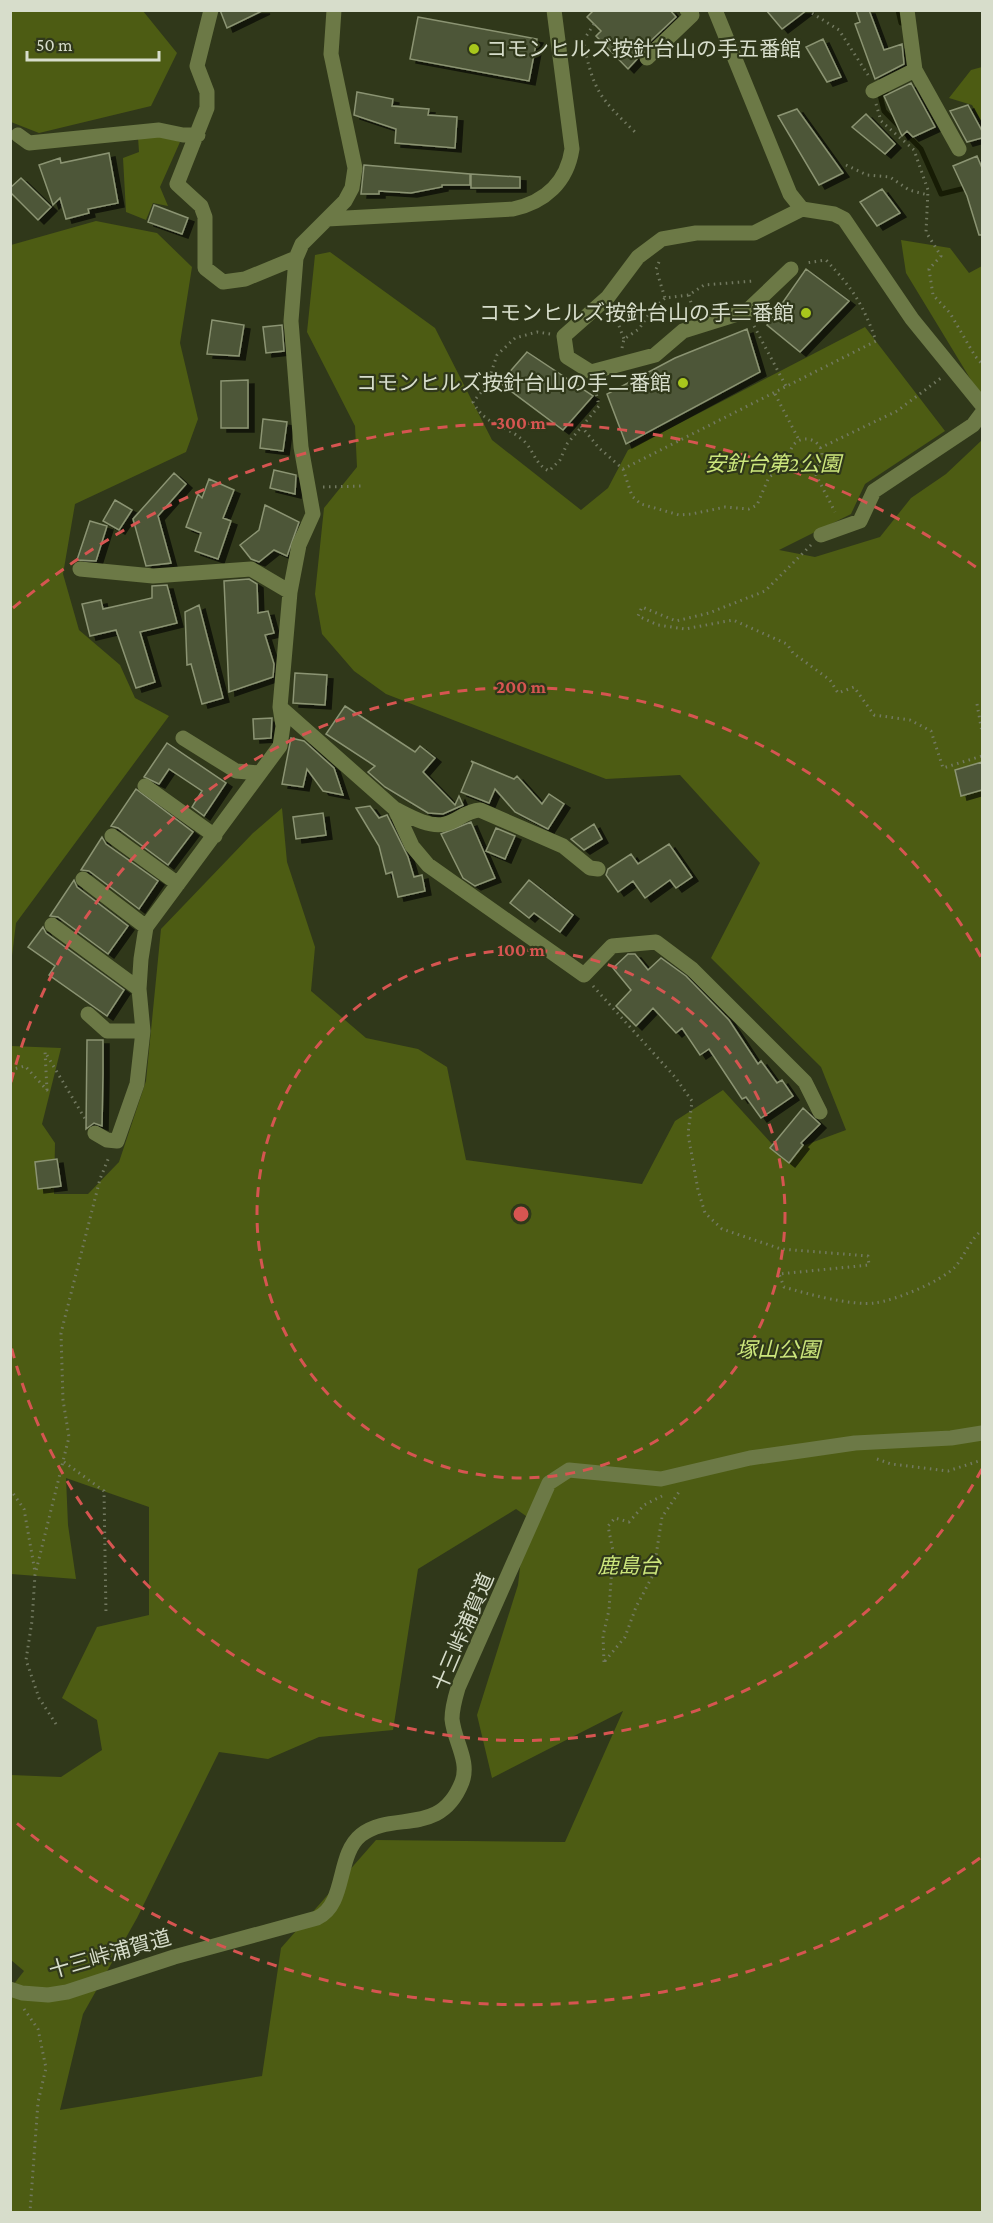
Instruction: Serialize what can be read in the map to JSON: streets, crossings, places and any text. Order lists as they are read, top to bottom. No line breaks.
{"streets":{"street":["十三峠浦賀道"]},"parks":["安針台第2公園","塚山公園","鹿島台"],"places":["コモンヒルズ按針台山の手五番館","コモンヒルズ按針台山の手三番館","コモンヒルズ按針台山の手二番館"],"scale_bar":"50 m","rings":["300 m","200 m","100 m"]}
